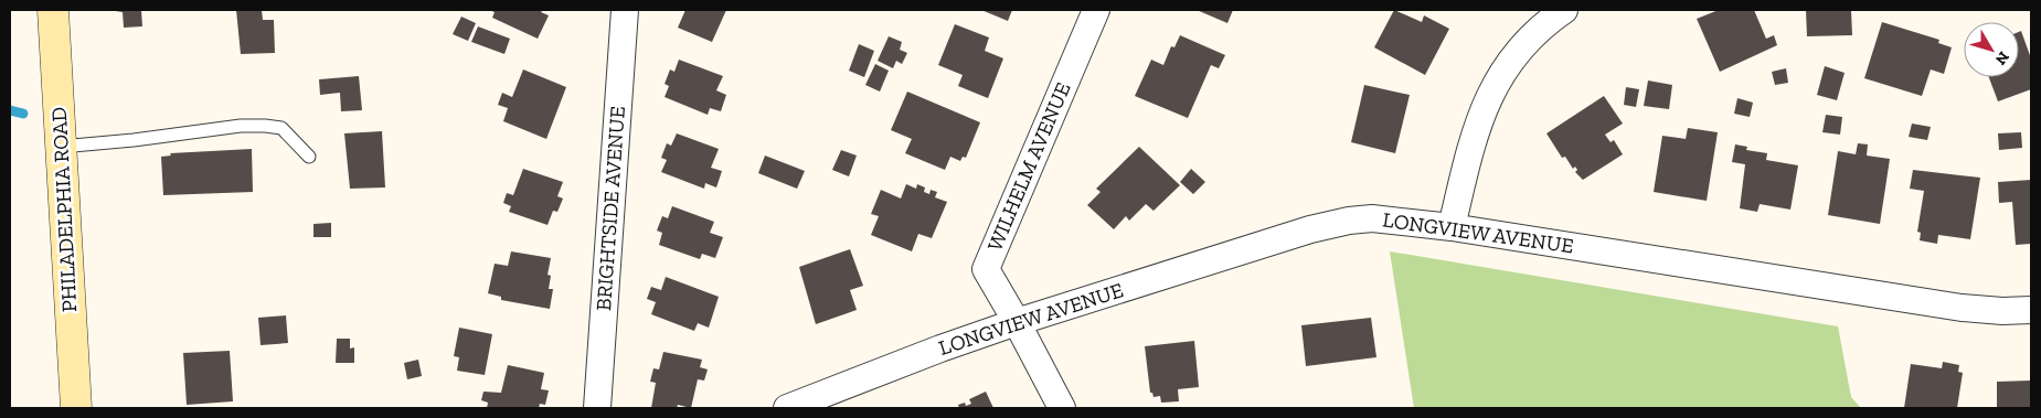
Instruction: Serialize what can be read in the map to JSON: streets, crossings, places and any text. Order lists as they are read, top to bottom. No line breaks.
{"streets":{"main road":["PHILADELPHIA ROAD"],"street":["WILHELM AVENUE","BRIGHTSIDE AVENUE","LONGVIEW AVENUE"]},"crossings":[["WILHELM AVENUE","LONGVIEW AVENUE"]],"north":"bottom right"}
